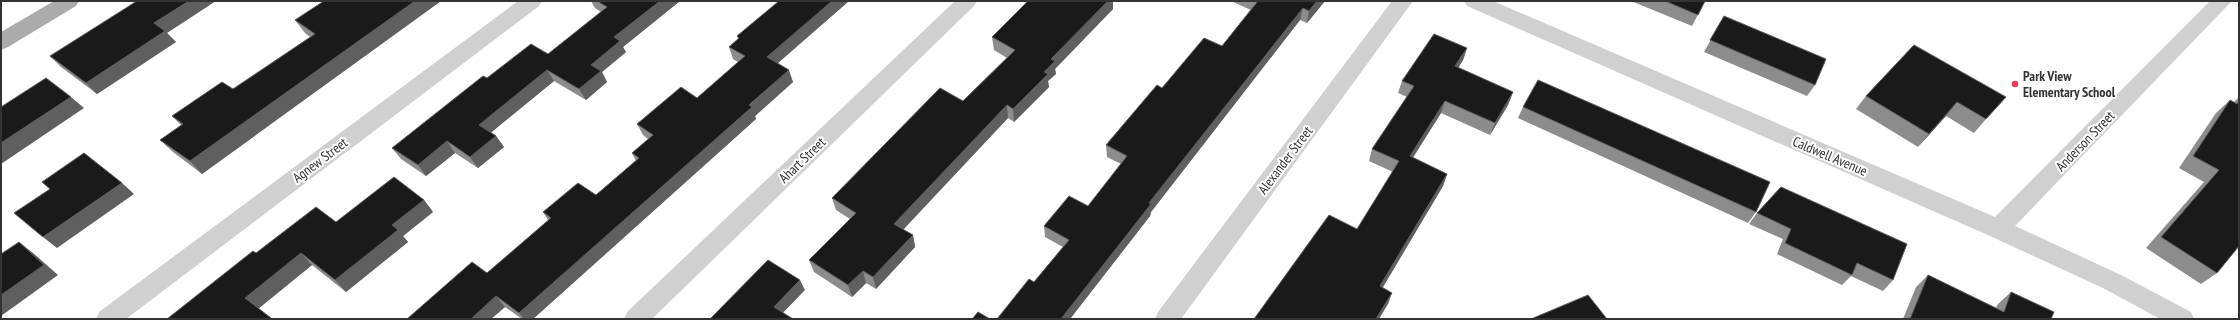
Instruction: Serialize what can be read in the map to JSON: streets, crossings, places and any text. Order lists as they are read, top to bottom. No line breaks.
{"streets":{"street":["Anderson Street","Caldwell Avenue","Agnew Street","Ahart Street","Alexander Street"]},"crossings":[["Anderson Street","Caldwell Avenue"]],"places":["Park View Elementary School"]}
